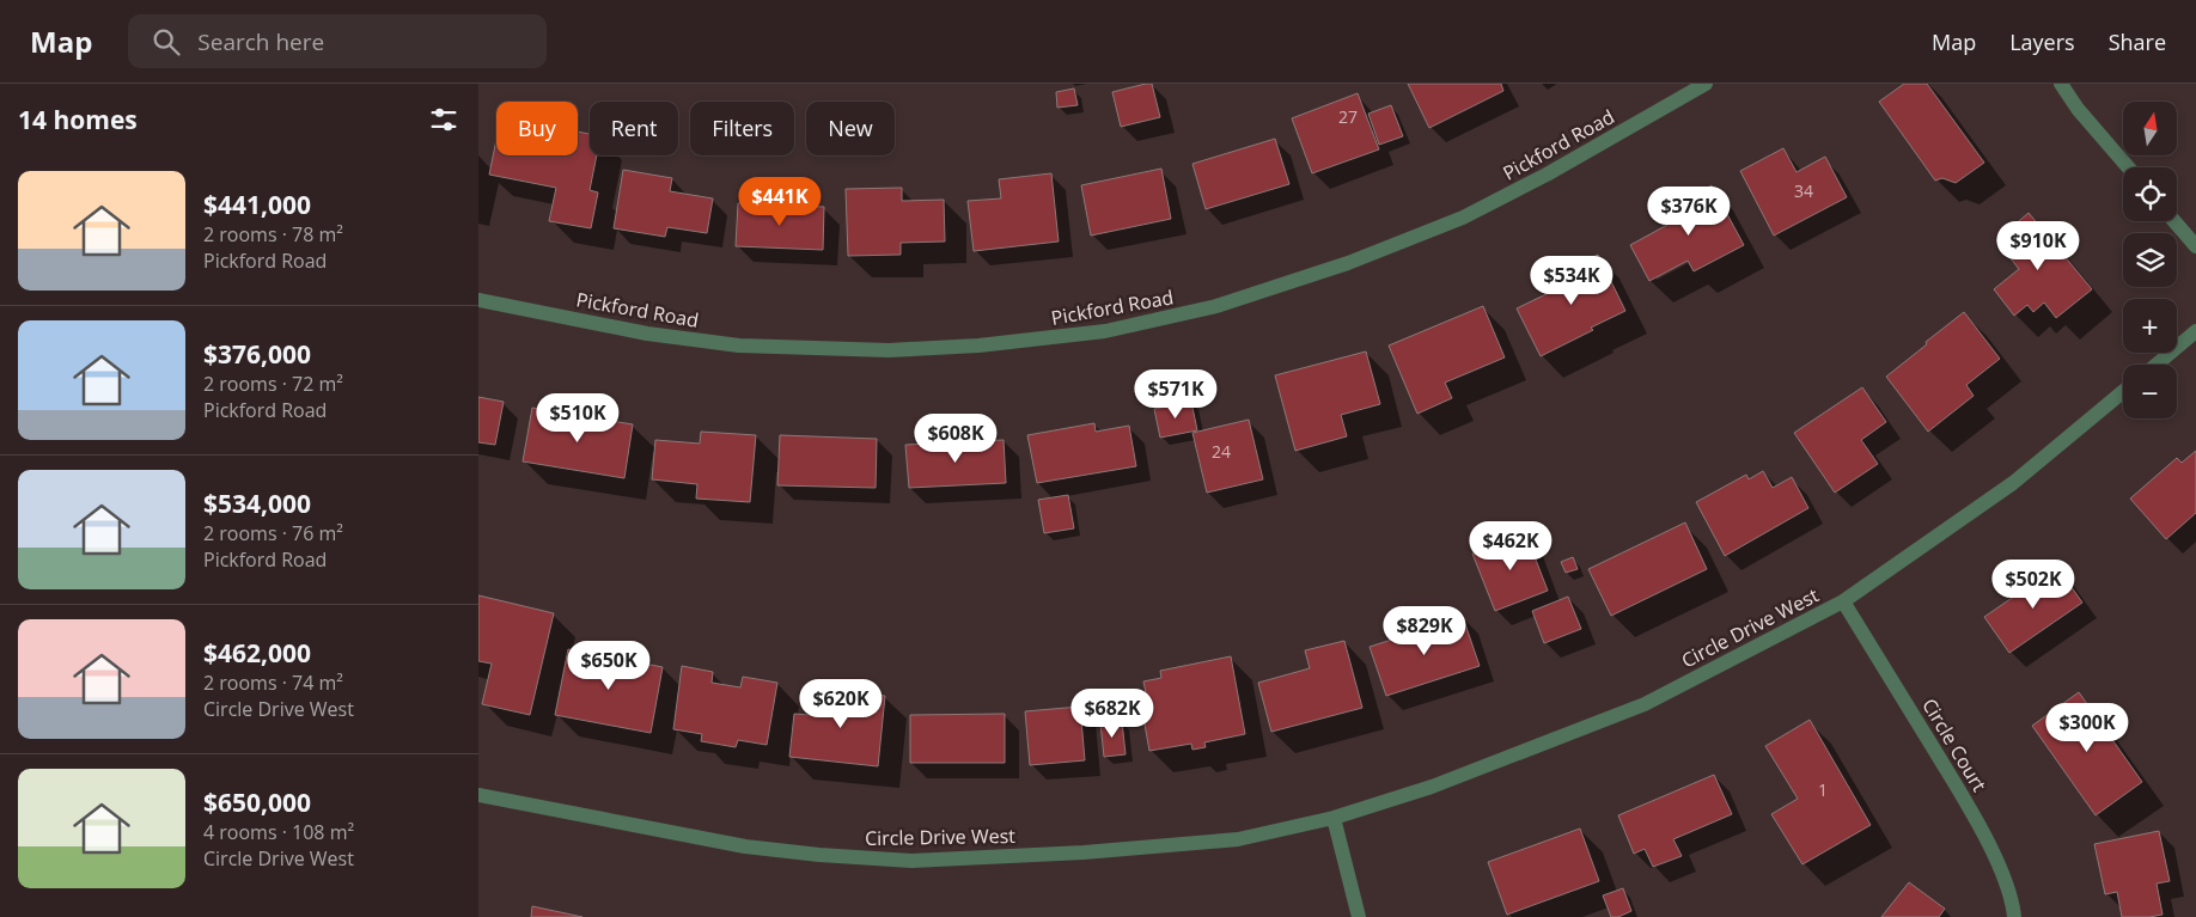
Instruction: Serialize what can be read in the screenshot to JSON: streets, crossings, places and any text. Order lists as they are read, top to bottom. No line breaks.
{"streets":{"street":["Pickford Road","Circle Drive West","Circle Court"]},"crossings":[["Circle Drive West","Circle Court"]],"house_numbers":["27","34","24","1"],"north":"top","page":{"header":"Map","search":"Search here","nav":["Map","Layers","Share"],"heading":"14 homes","map_buttons":["+","−"],"chip":["Buy","Rent","Filters","New"],"list":[{"name":"$441,000","note":"2 rooms · 78 m² · Pickford Road"},{"name":"$376,000","note":"2 rooms · 72 m² · Pickford Road"},{"name":"$534,000","note":"2 rooms · 76 m² · Pickford Road"},{"name":"$462,000","note":"2 rooms · 74 m² · Circle Drive West"},{"name":"$650,000","note":"4 rooms · 108 m² · Circle Drive West"}],"price":["$441K","$376K","$910K","$534K","$571K","$510K","$608K","$462K","$502K","$829K","$650K","$620K","$682K","$300K"]}}
